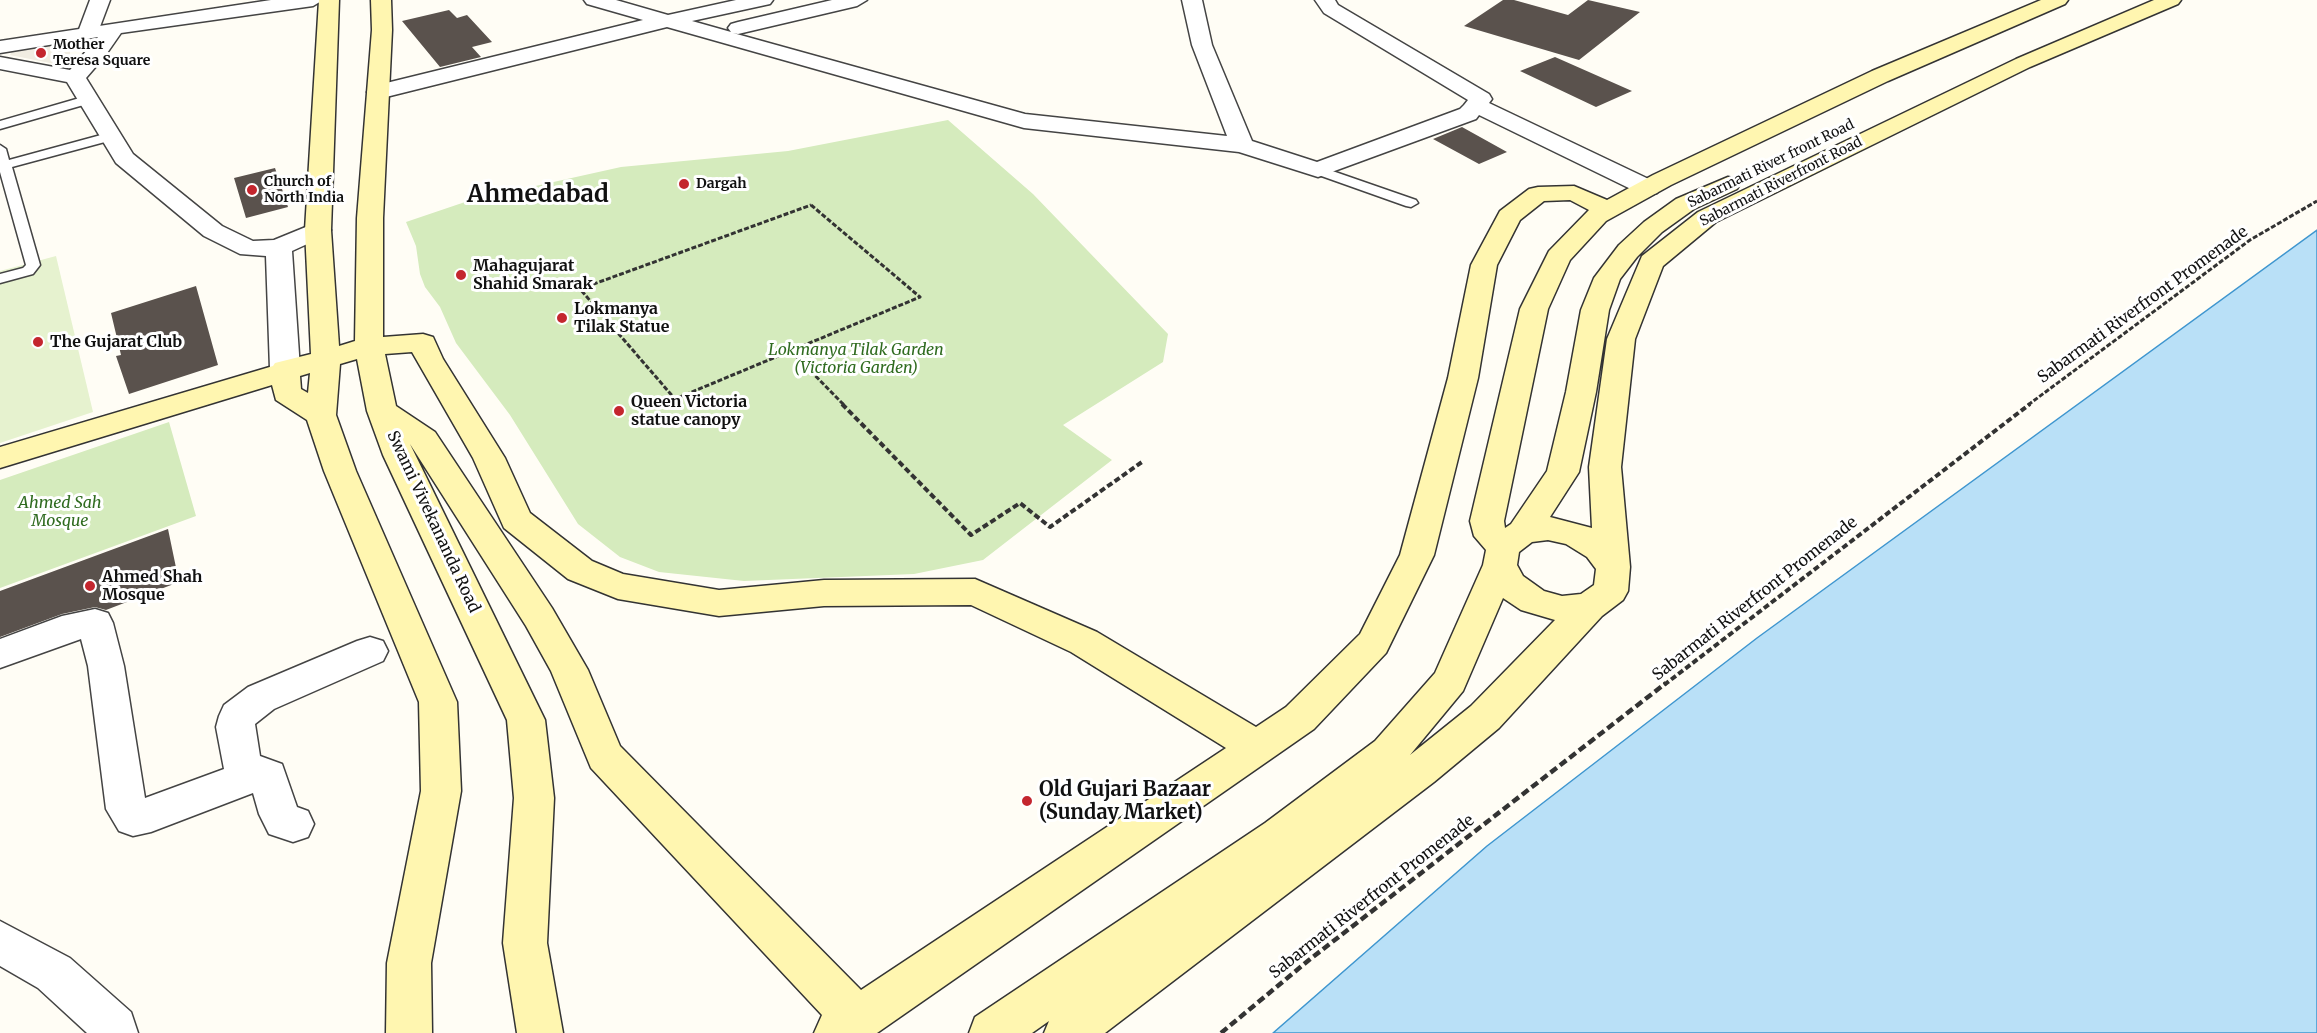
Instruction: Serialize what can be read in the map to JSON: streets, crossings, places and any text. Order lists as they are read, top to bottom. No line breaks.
{"streets":{"main road":["Sabarmati River front Road","Sabarmati Riverfront Road","Swami Vivekananda Road"],"path":["Sabarmati Riverfront Promenade"]},"crossings":[["Sabarmati River front Road","Sabarmati Riverfront Road"]],"districts":["Ahmedabad"],"parks":["Lokmanya Tilak Garden (Victoria Garden)","Ahmed Sah Mosque"],"places":["Mother Teresa Square","Dargah","Church of North India","Mahagujarat Shahid Smarak","Lokmanya Tilak Statue","The Gujarat Club","Queen Victoria statue canopy","Ahmed Shah Mosque","Old Gujari Bazaar (Sunday Market)"]}
